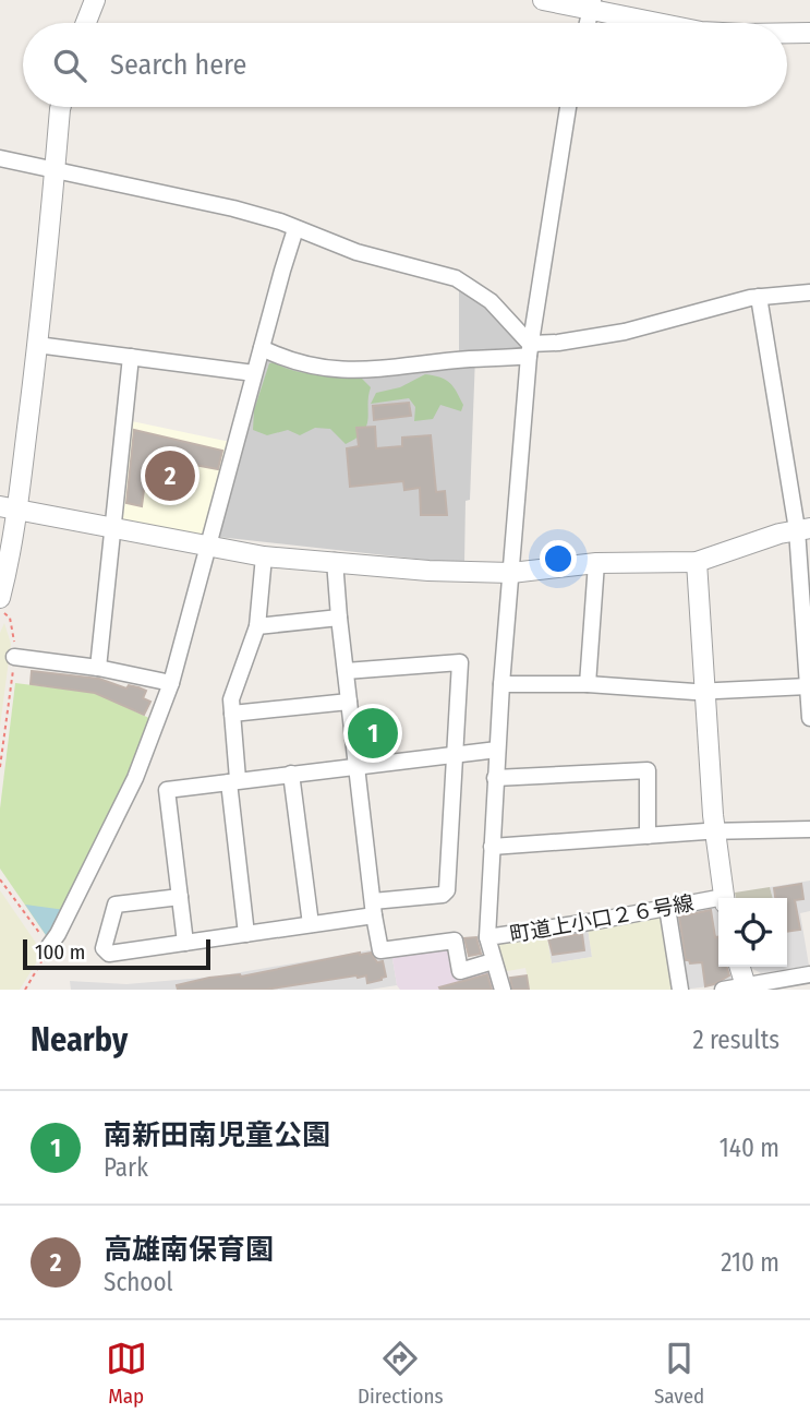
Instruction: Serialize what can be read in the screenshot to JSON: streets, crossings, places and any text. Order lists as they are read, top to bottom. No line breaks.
{"streets":{"street":["町道上小口２６号線"]},"scale_bar":"100 m","page":{"search":"Search here","pins":["2","1"],"scale":"100 m","heading":["Nearby","2 results"],"list":[{"mark":"1","name":"南新田南児童公園","note":"Park","value":"140 m"},{"mark":"2","name":"高雄南保育園","note":"School","value":"210 m"}],"nav":["Map","Directions","Saved"]}}
